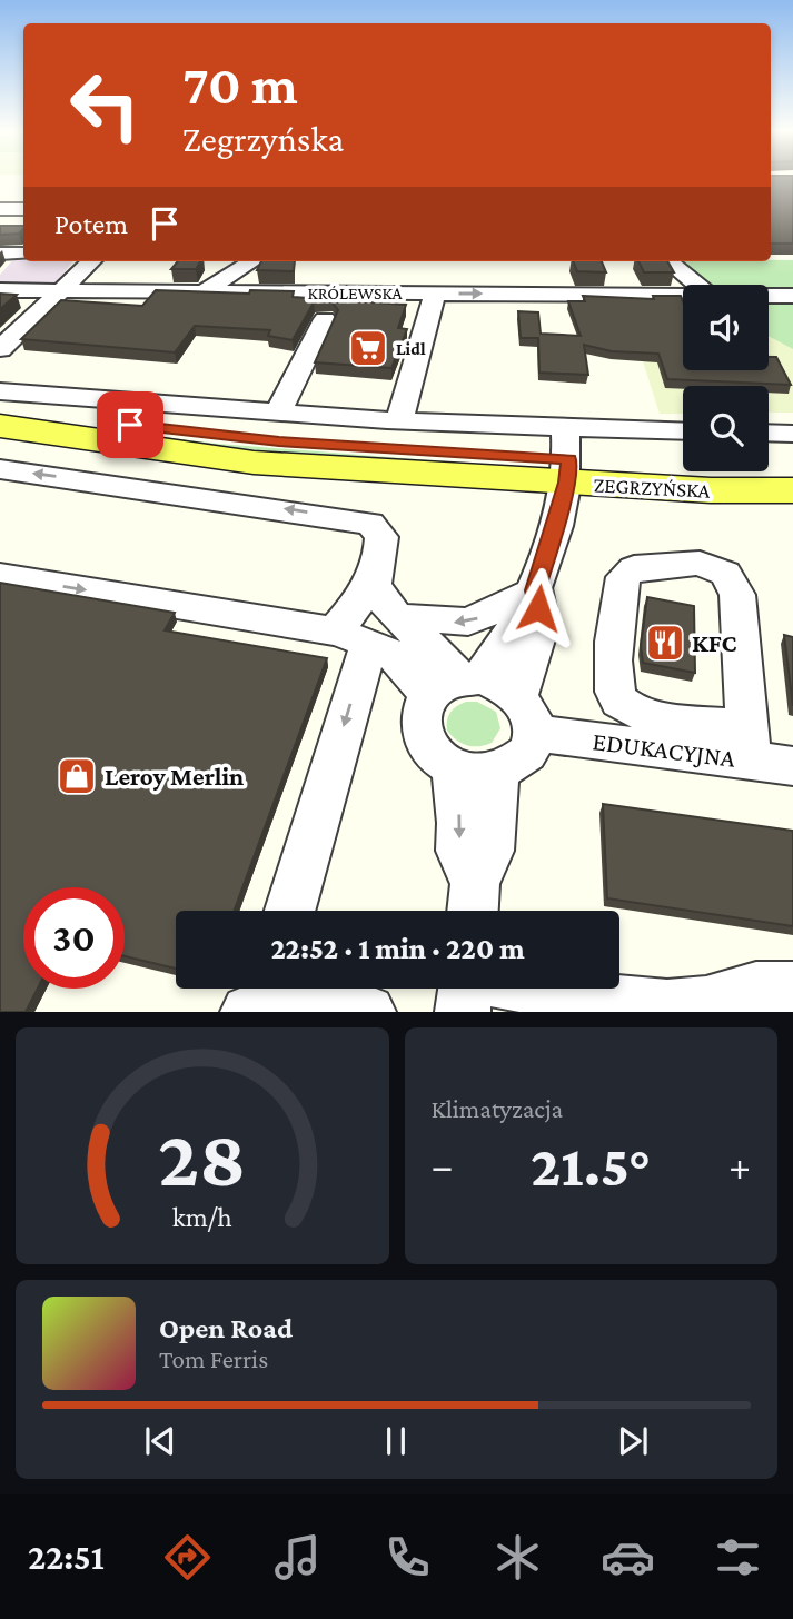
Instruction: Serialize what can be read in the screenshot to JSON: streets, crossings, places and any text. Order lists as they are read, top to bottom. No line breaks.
{"streets":{"main road":["ZEGRZYŃSKA"],"street":["KRÓLEWSKA","EDUKACYJNA"]},"places":{"supermarket":["Lidl"],"restaurant":["KFC"],"shop":["Leroy Merlin"]},"page":{"turn":["70 m","Zegrzyńska"],"then":"Potem","limit":"30","trip":"22:52 · 1 min · 220 m","tile":"Klimatyzacja","heat":["−","21.5°","+"],"song":["Open Road","Tom Ferris"],"tabs":"22:51","gauge":["28","km/h"]}}
